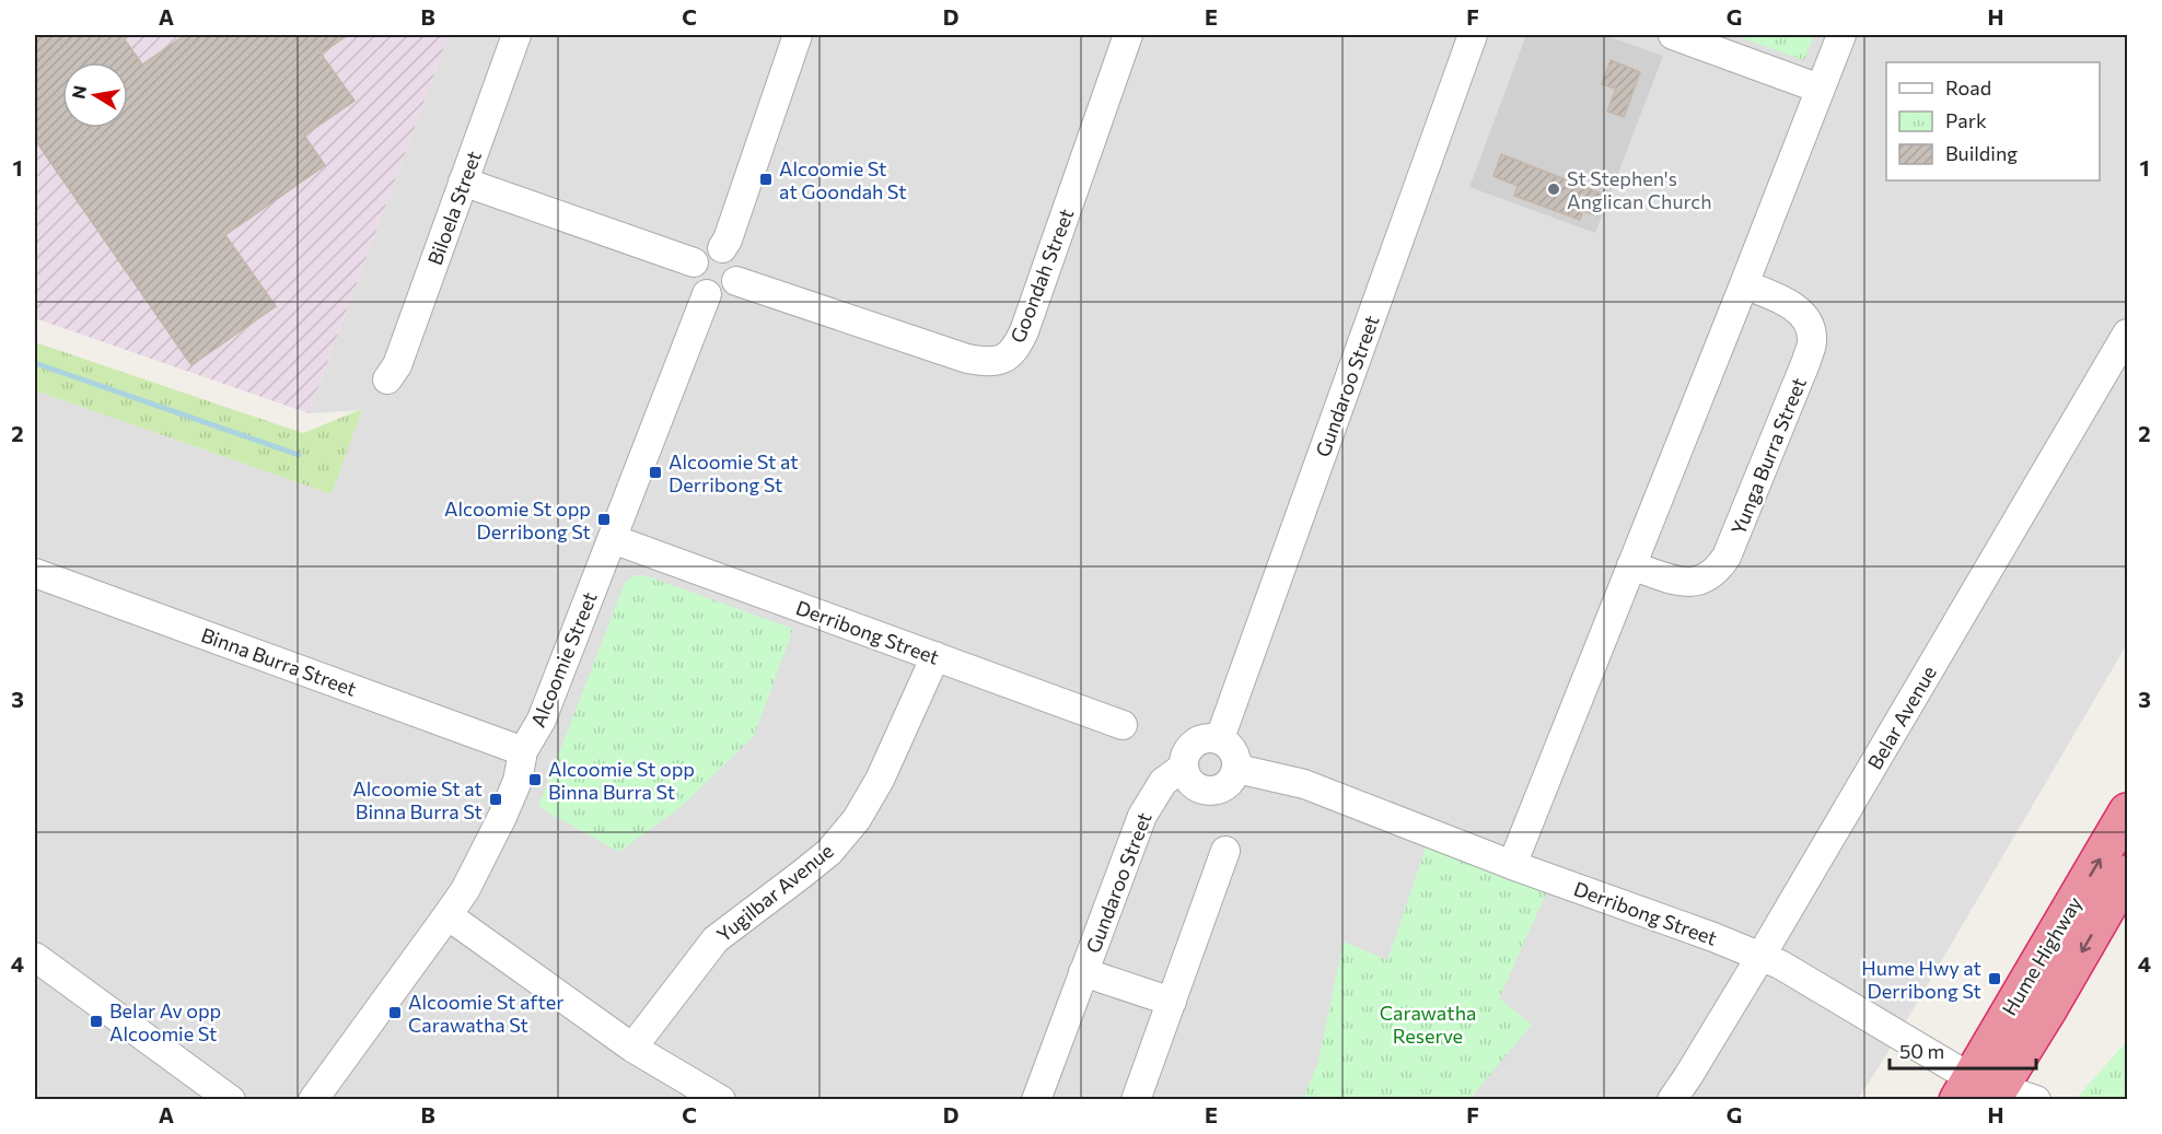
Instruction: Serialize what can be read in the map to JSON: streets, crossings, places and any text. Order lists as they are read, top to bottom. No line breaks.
{"streets":{"highway":["Hume Highway"],"street":["Biloela Street","Goondah Street","Gundaroo Street","Yunga Burra Street","Derribong Street","Alcoomie Street","Binna Burra Street","Belar Avenue","Yugilbar Avenue"]},"crossings":[["Goondah Street","Alcoomie Street"],["Gundaroo Street","Derribong Street"],["Derribong Street","Alcoomie Street"],["Derribong Street","Belar Avenue"],["Derribong Street","Yugilbar Avenue"],["Derribong Street","Hume Highway"],["Alcoomie Street","Binna Burra Street"]],"parks":["Carawatha Reserve"],"places":{"transit":["Alcoomie St at Goondah St","Alcoomie St at Derribong St","Alcoomie St opp Derribong St","Alcoomie St opp Binna Burra St","Alcoomie St at Binna Burra St","Hume Hwy at Derribong St","Alcoomie St after Carawatha St","Belar Av opp Alcoomie St"],"other":["St Stephen's Anglican Church"]},"legend":["Road","Park","Building"],"scale_bar":"50 m","north":"left","grid":{"columns":["A","B","C","D","E","F","G","H"],"rows":["1","2","3","4"]}}
